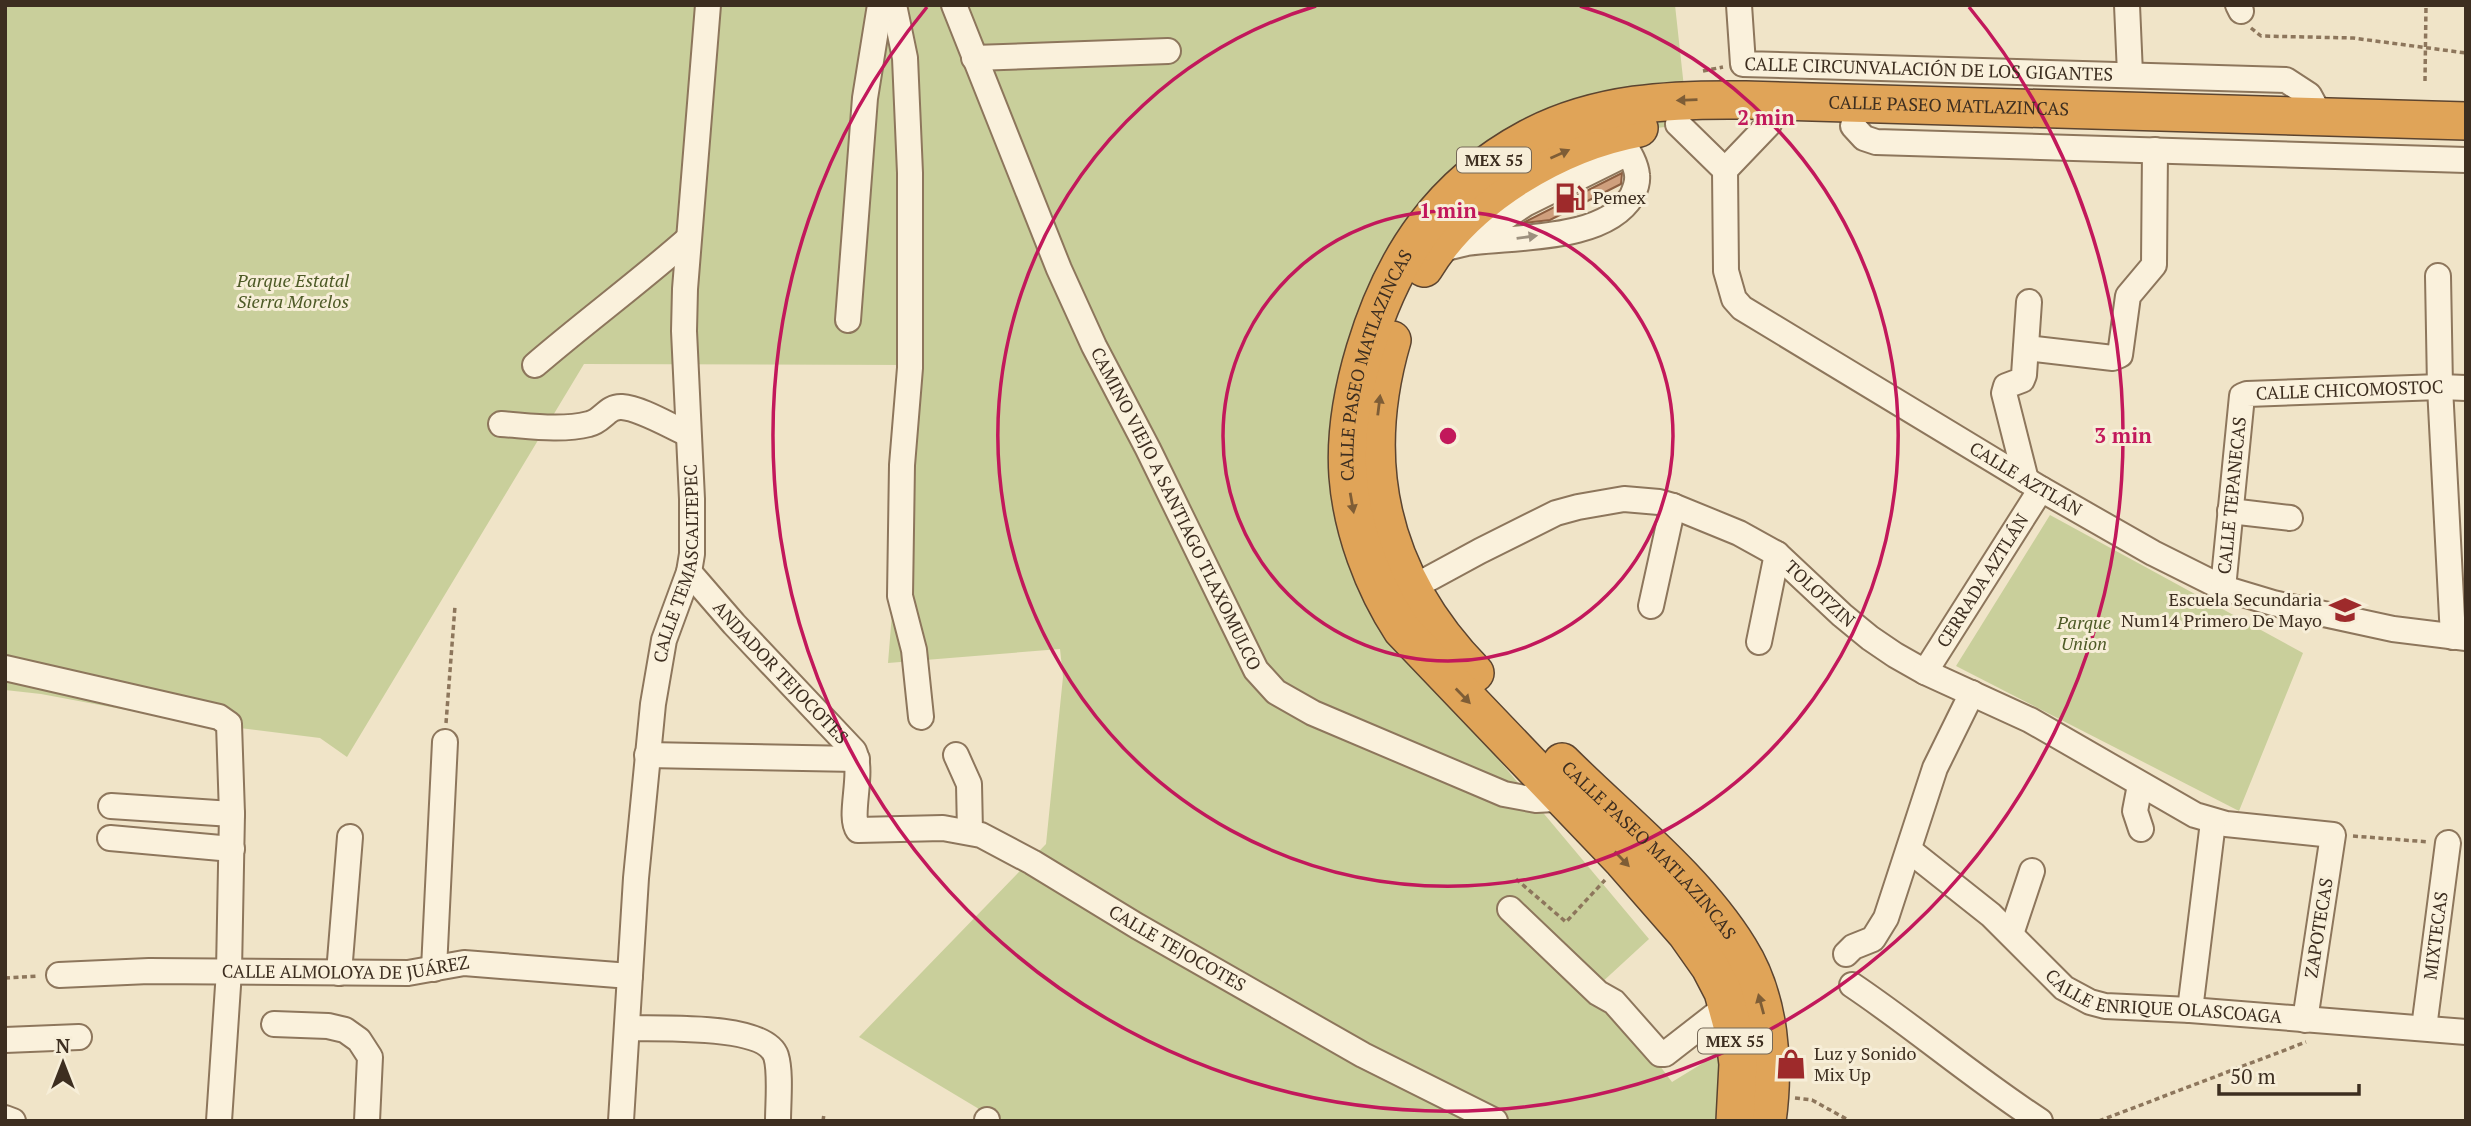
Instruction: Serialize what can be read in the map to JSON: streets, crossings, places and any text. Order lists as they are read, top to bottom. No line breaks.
{"streets":{"highway":["CALLE PASEO MATLAZINCAS","MEX 55"],"street":["CALLE CIRCUNVALACIÓN DE LOS GIGANTES","CALLE CHICOMOSTOC","CALLE AZTLÁN","CALLE TEPANECAS","CAMINO VIEJO A SANTIAGO TLAXOMULCO","CALLE TEMASCALTEPEC","CERRADA AZTLÁN","TOLOTZIN","ANDADOR TEJOCOTES","ZAPOTECAS","MIXTECAS","CALLE TEJOCOTES","CALLE ALMOLOYA DE JUÁREZ","CALLE ENRIQUE OLASCOAGA"]},"crossings":[["CALLE CIRCUNVALACIÓN DE LOS GIGANTES","CALLE PASEO MATLAZINCAS"],["CALLE PASEO MATLAZINCAS","CAMINO VIEJO A SANTIAGO TLAXOMULCO"],["CALLE PASEO MATLAZINCAS","TOLOTZIN"],["CALLE CHICOMOSTOC","CALLE TEPANECAS"],["CALLE AZTLÁN","CALLE TEPANECAS"],["CALLE AZTLÁN","CERRADA AZTLÁN"],["CALLE TEMASCALTEPEC","ANDADOR TEJOCOTES"],["CALLE TEMASCALTEPEC","CALLE ALMOLOYA DE JUÁREZ"],["CERRADA AZTLÁN","TOLOTZIN"],["TOLOTZIN","ZAPOTECAS"],["ANDADOR TEJOCOTES","CALLE TEJOCOTES"],["ZAPOTECAS","CALLE ENRIQUE OLASCOAGA"],["MIXTECAS","CALLE ENRIQUE OLASCOAGA"]],"parks":["Parque Estatal Sierra Morelos","Parque Union"],"places":{"fuel station":["Pemex"],"school or university":["Escuela Secundaria Num14 Primero De Mayo"],"shop":["Luz y Sonido Mix Up"]},"scale_bar":"50 m","north":"top","rings":["2 min","1 min","3 min"]}
